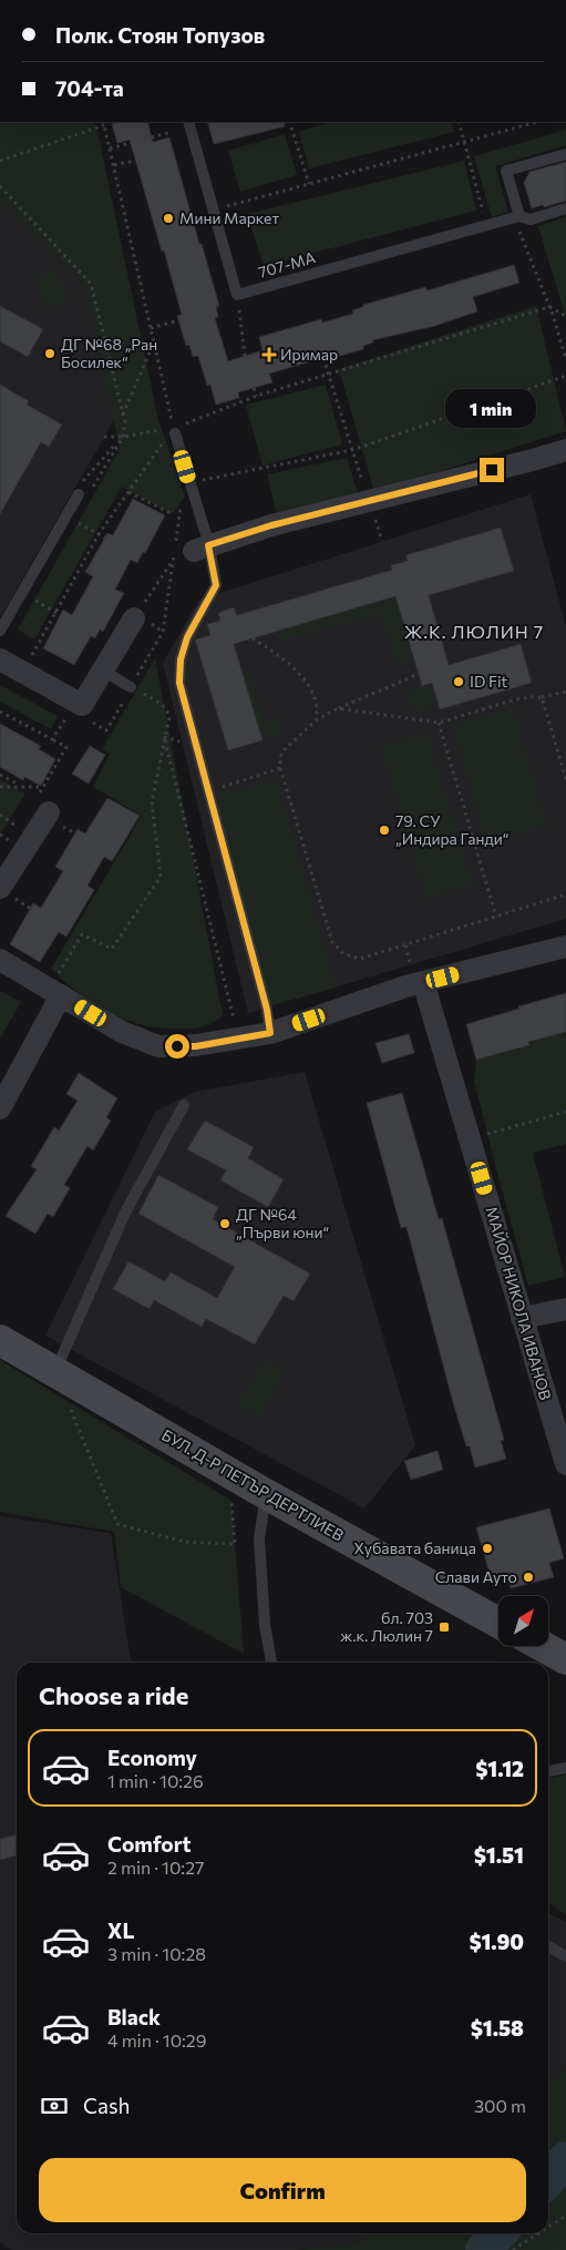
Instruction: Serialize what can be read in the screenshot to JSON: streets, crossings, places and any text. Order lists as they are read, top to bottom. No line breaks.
{"streets":{"main road":["БУЛ. Д-Р ПЕТЪР ДЕРТЛИЕВ"],"street":["МАЙОР НИКОЛА ИВАНОВ"],"lane":["707-МА"]},"districts":["Ж.К. ЛЮЛИН 7"],"places":{"other":["Мини Маркет","ДГ №68 „Ран Босилек“","ID Fit","79. СУ „Индира Ганди“","ДГ №64 „Първи юни“","Хубавата баница","Слави Ауто"],"health":["Иримар"],"transit":["бл. 703 ж.к. Люлин 7"]},"north":"top right","page":{"banner":["Полк. Стоян Топузов","704-та"],"bubble":"1 min","heading":"Choose a ride","list":[{"name":"Economy","note":"1 min · 10:26","value":"$1.12"},{"name":"Comfort","note":"2 min · 10:27","value":"$1.51"},{"name":"XL","note":"3 min · 10:28","value":"$1.90"},{"name":"Black","note":"4 min · 10:29","value":"$1.58"}],"pay":["Cash","300 m"],"buttons":"Confirm"}}
